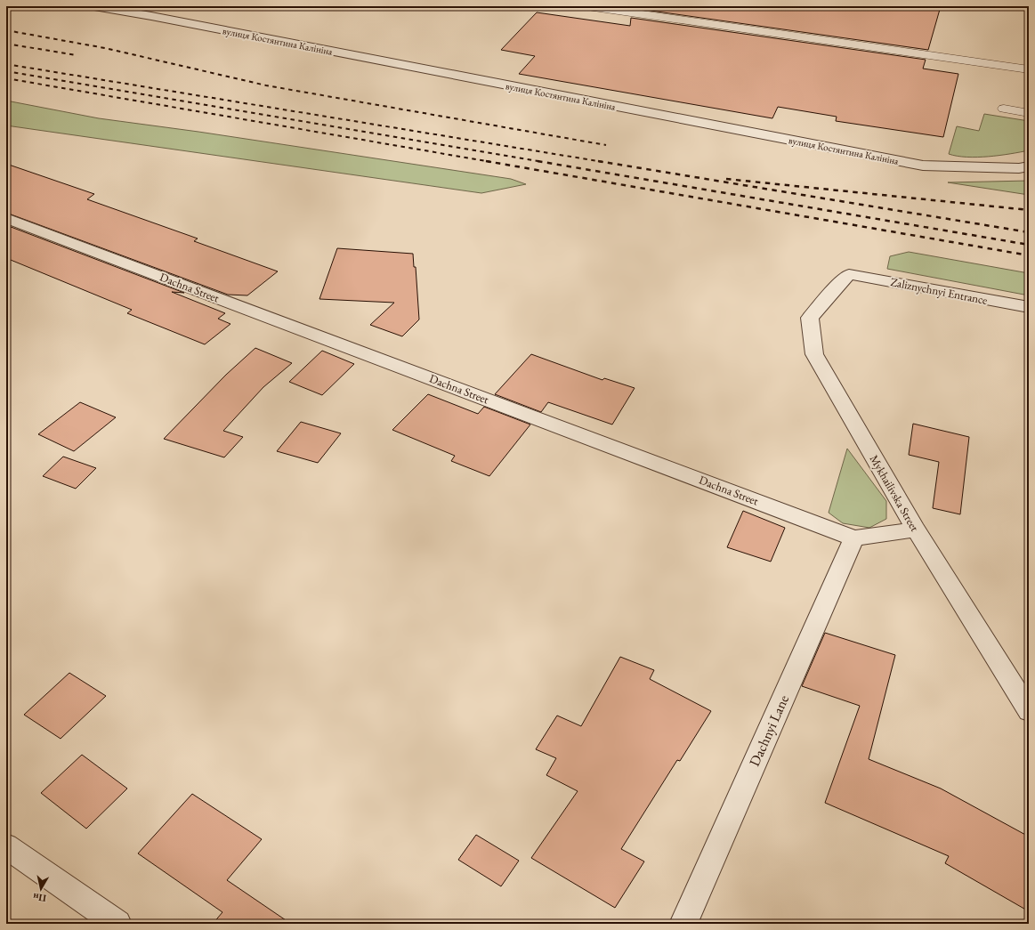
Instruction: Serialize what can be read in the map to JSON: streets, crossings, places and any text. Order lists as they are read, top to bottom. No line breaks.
{"streets":{"street":["вулиця Костянтина Калініна","Dachna Street","Zaliznychnyi Entrance","Mykhailivska Street","Dachnyi Lane"]},"crossings":[["Dachna Street","Mykhailivska Street"],["Dachna Street","Dachnyi Lane"],["Zaliznychnyi Entrance","Mykhailivska Street"]],"north":"bottom"}
